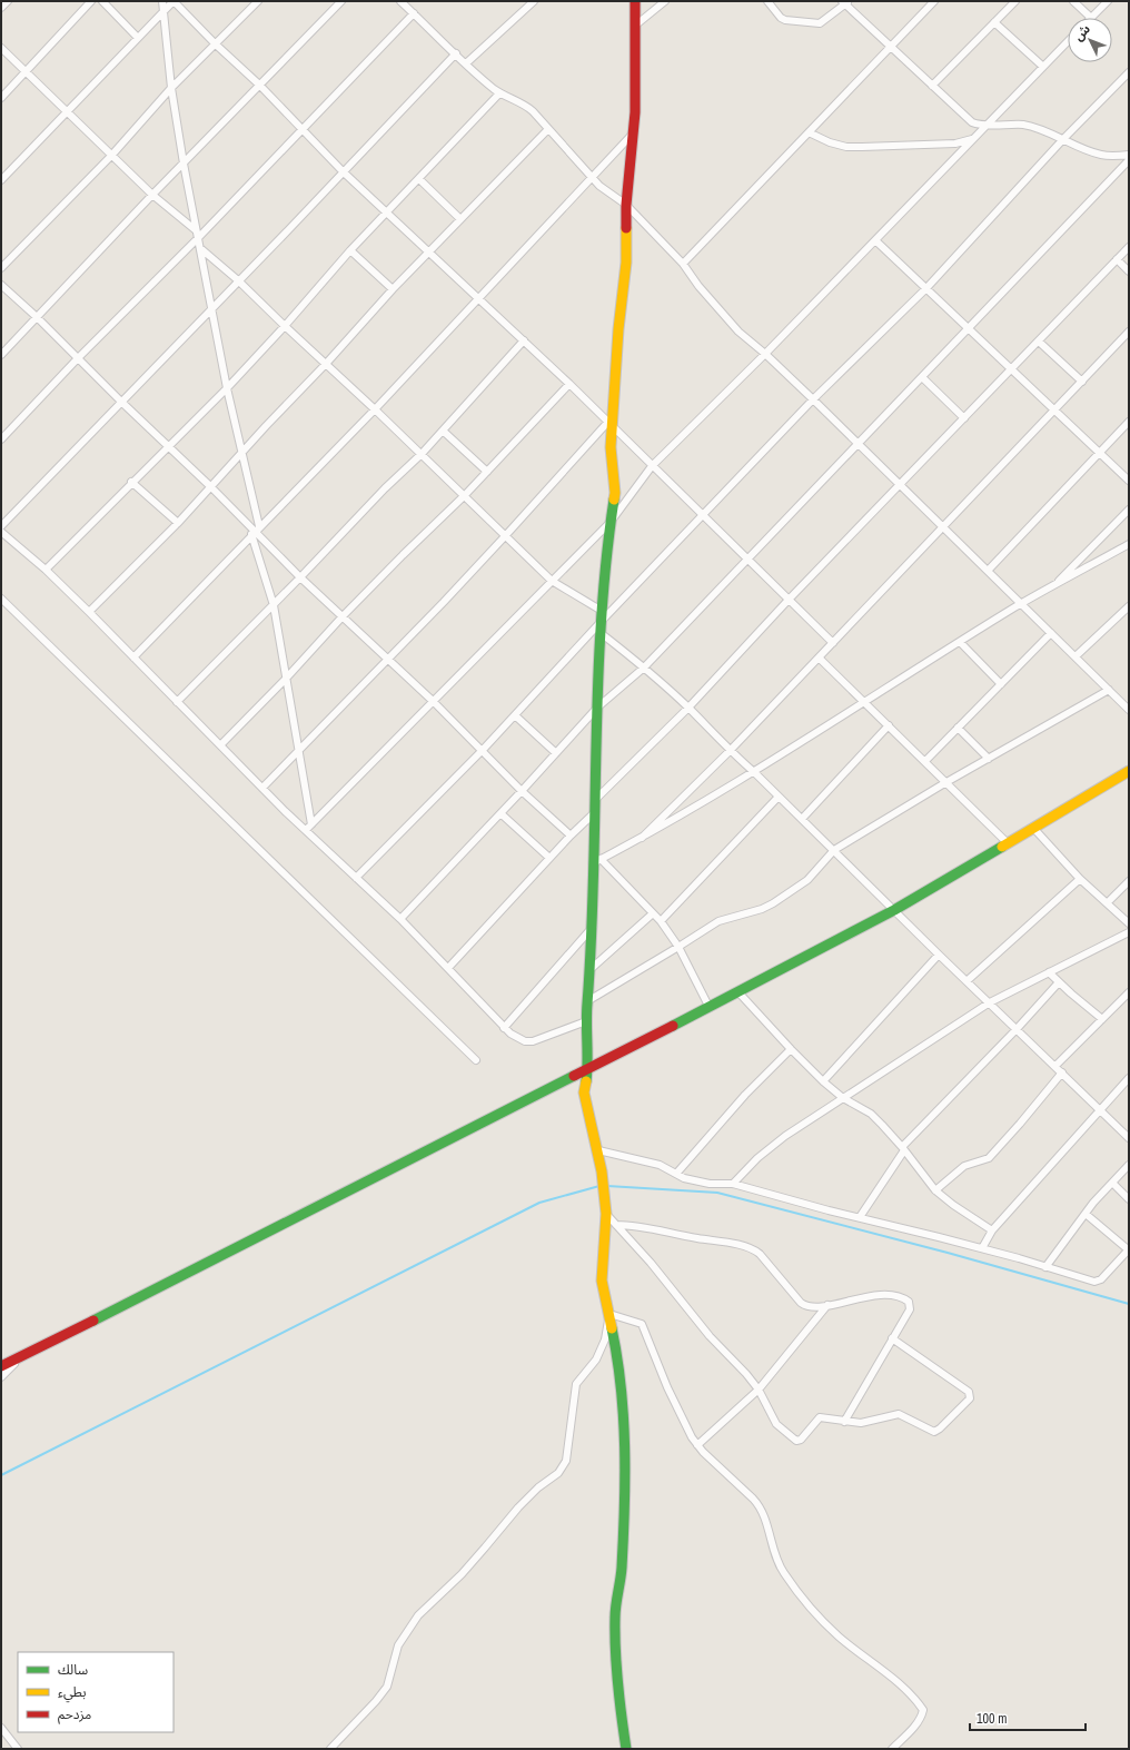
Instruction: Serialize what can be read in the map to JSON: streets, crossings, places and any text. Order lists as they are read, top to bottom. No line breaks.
{"legend":["سالك","بطيء","مزدحم"],"scale_bar":"100 m","north":"top left"}
